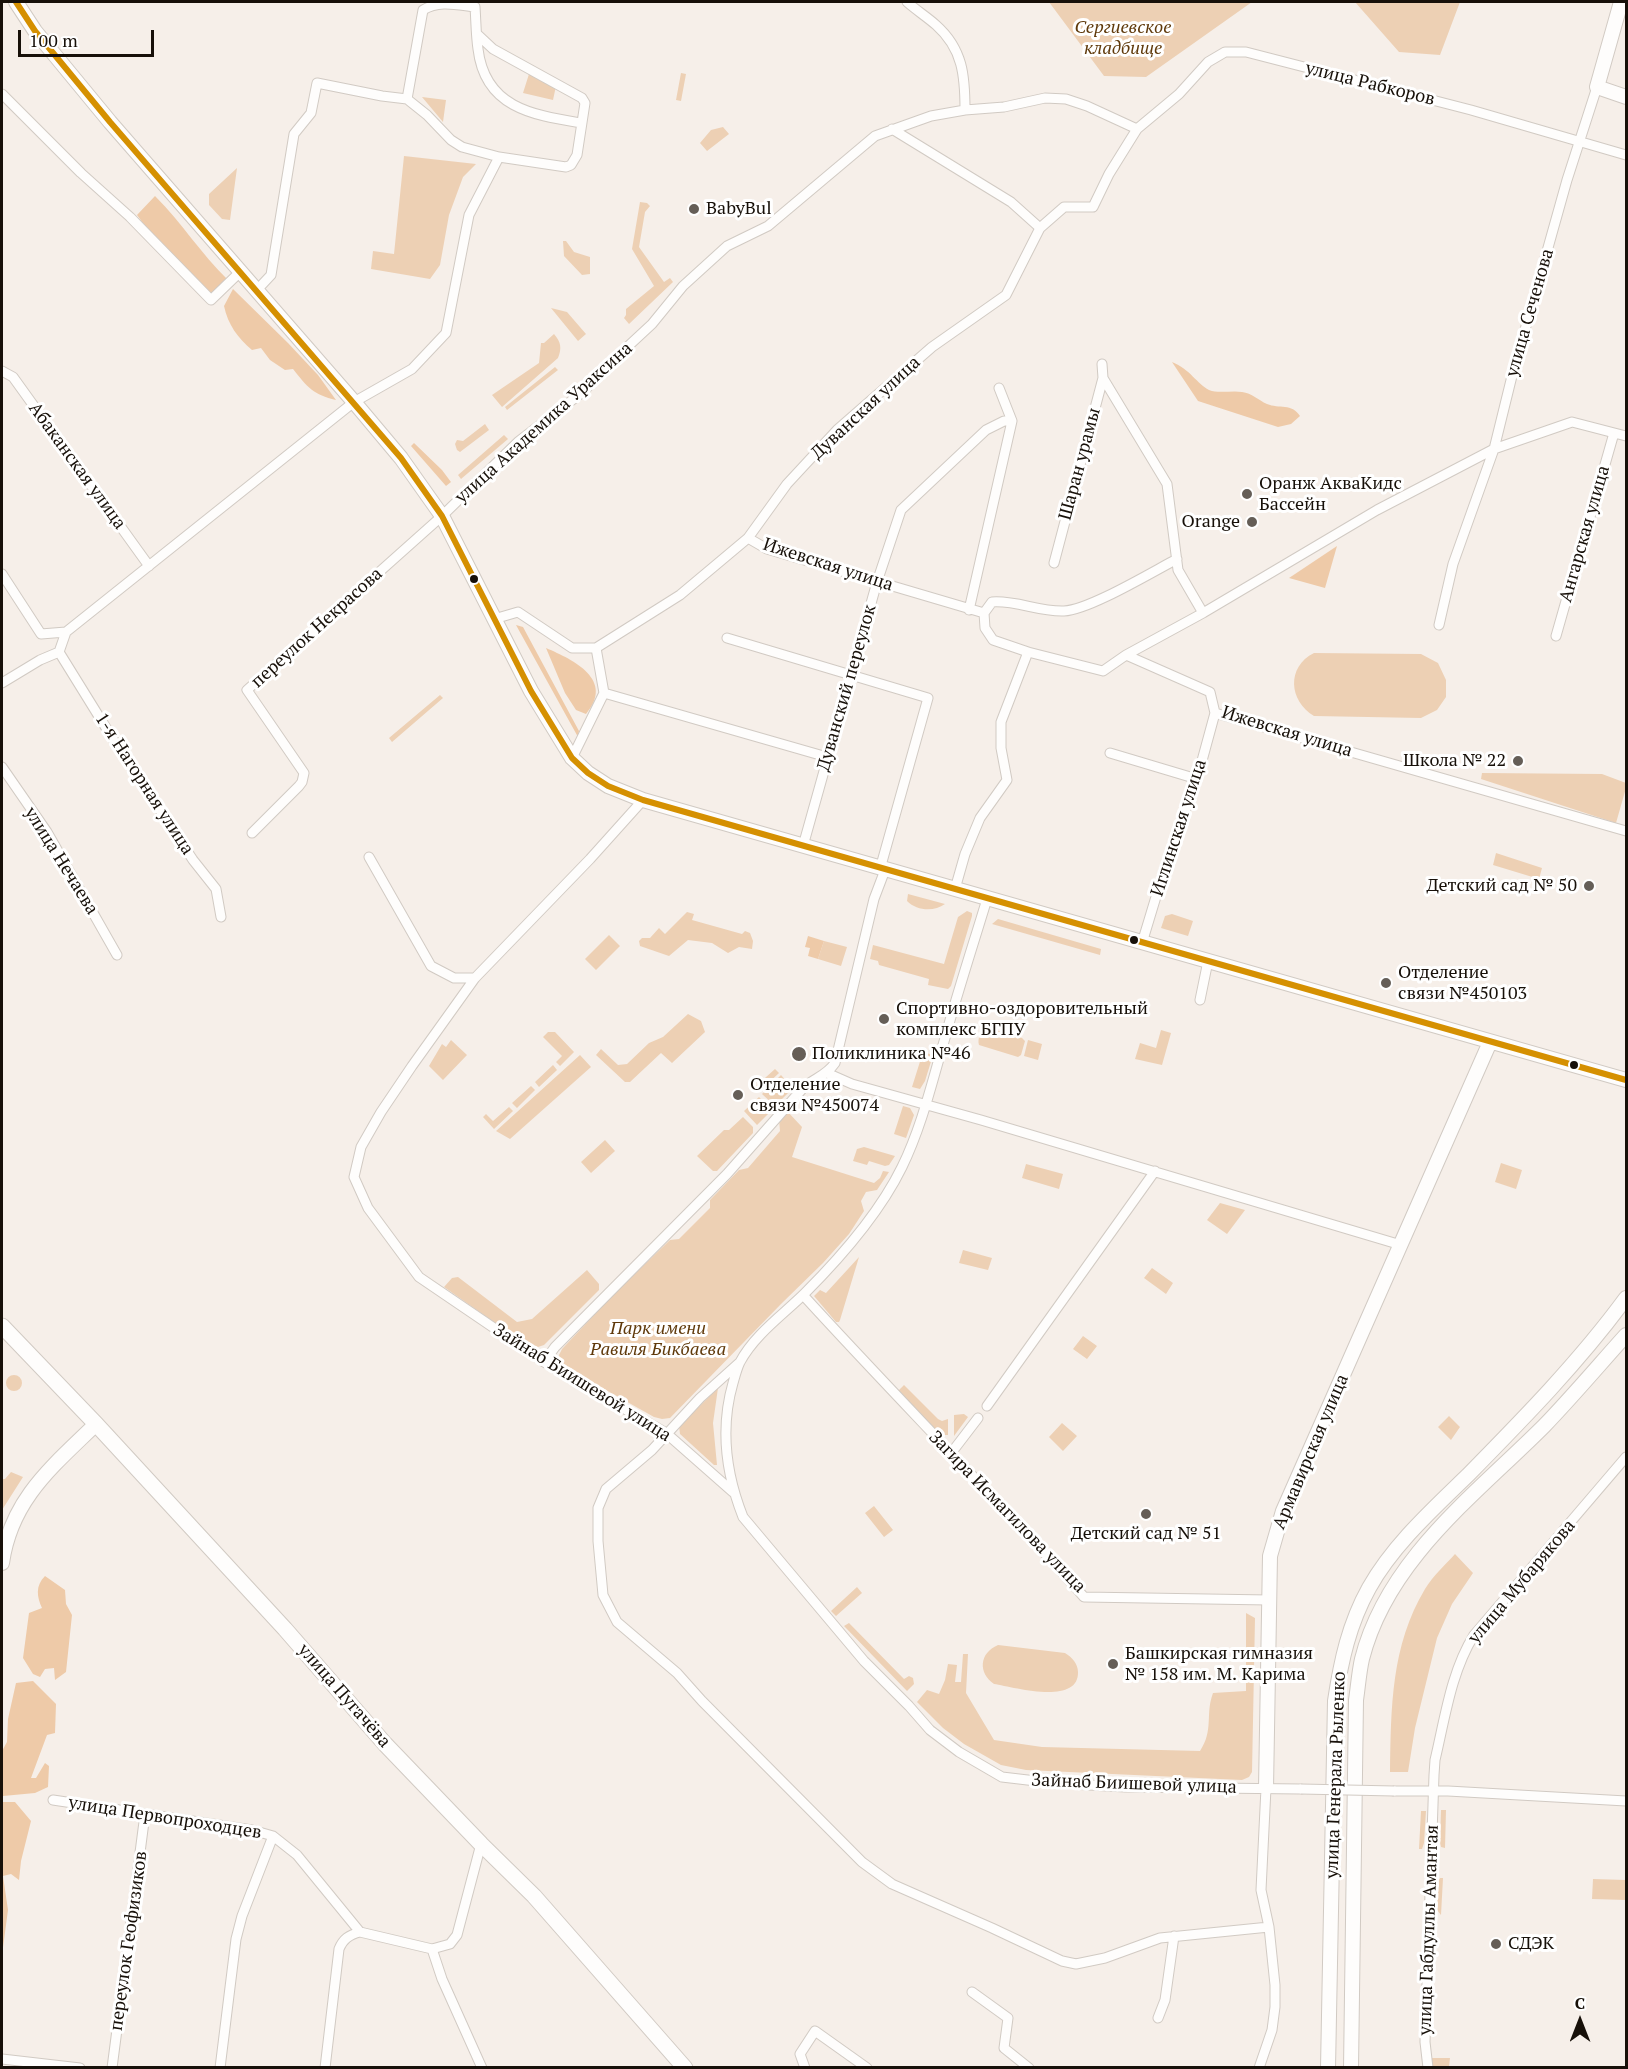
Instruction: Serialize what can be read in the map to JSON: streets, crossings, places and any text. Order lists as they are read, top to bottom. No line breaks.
{"streets":{"main road":["улица Сеченова","Армавирская улица","улица Пугачёва","улица Генерала Рыленко"],"street":["улица Рабкоров","Дуванская улица","улица Академика Ураксина","Шаран урамы","Абаканская улица","Ангарская улица","Ижевская улица","переулок Некрасова","Дуванский переулок","1-я Нагорная улица","Иглинская улица","улица Нечаева","Зайнаб Биишевой улица","Загира Исмагилова улица","улица Мубарякова","улица Первопроходцев","улица Габдуллы Амантая","переулок Геофизиков"]},"crossings":[["улица Рабкоров","улица Сеченова"],["улица Рабкоров","Дуванская улица"],["улица Рабкоров","улица Академика Ураксина"],["Дуванская улица","улица Академика Ураксина"],["Дуванская улица","Ижевская улица"],["улица Академика Ураксина","переулок Некрасова"],["Ижевская улица","Дуванский переулок"],["Ижевская улица","Иглинская улица"],["Зайнаб Биишевой улица","Армавирская улица"],["Зайнаб Биишевой улица","Загира Исмагилова улица"],["Зайнаб Биишевой улица","улица Мубарякова"],["Зайнаб Биишевой улица","улица Габдуллы Амантая"],["Армавирская улица","Загира Исмагилова улица"],["улица Мубарякова","улица Габдуллы Амантая"],["улица Первопроходцев","переулок Геофизиков"]],"parks":["Сергиевское кладбище","Парк имени Равиля Бикбаева"],"places":["BabyBul","Оранж АкваКидс Бассейн","Orange","Школа № 22","Детский сад № 50","Отделение связи №450103","Спортивно-оздоровительный комплекс БГПУ","Поликлиника №46","Отделение связи №450074","Детский сад № 51","Башкирская гимназия № 158 им. М. Карима","СДЭК"],"scale_bar":"100 m","north":"top"}
